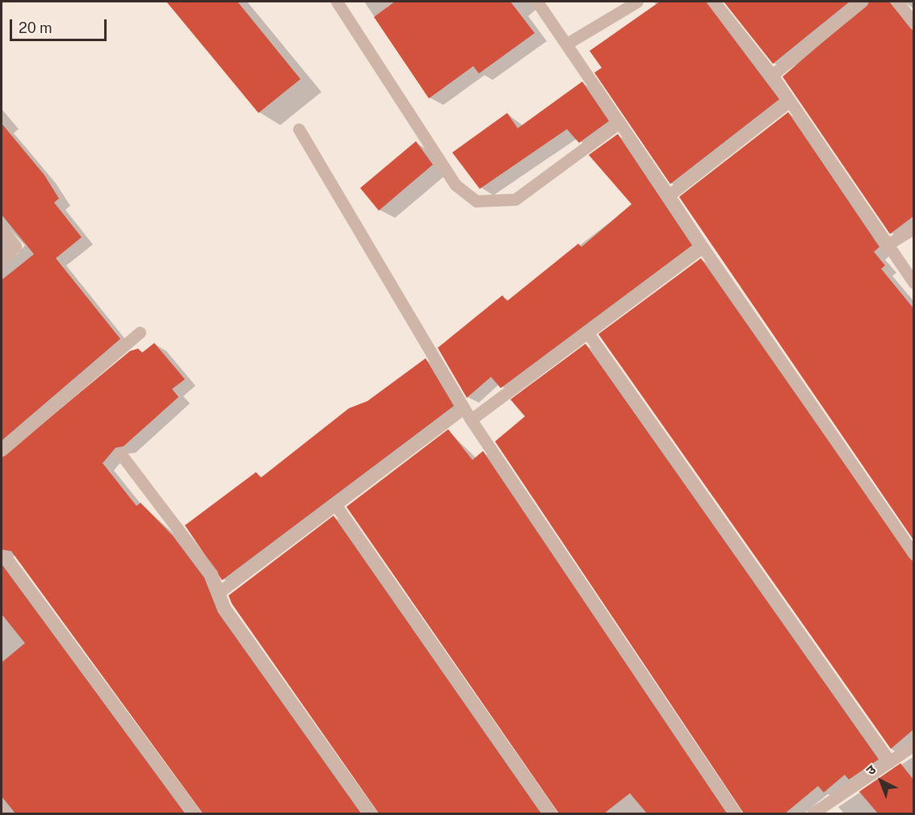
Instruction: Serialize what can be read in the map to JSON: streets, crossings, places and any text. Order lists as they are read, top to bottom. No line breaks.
{"scale_bar":"20 m","north":"top left"}
